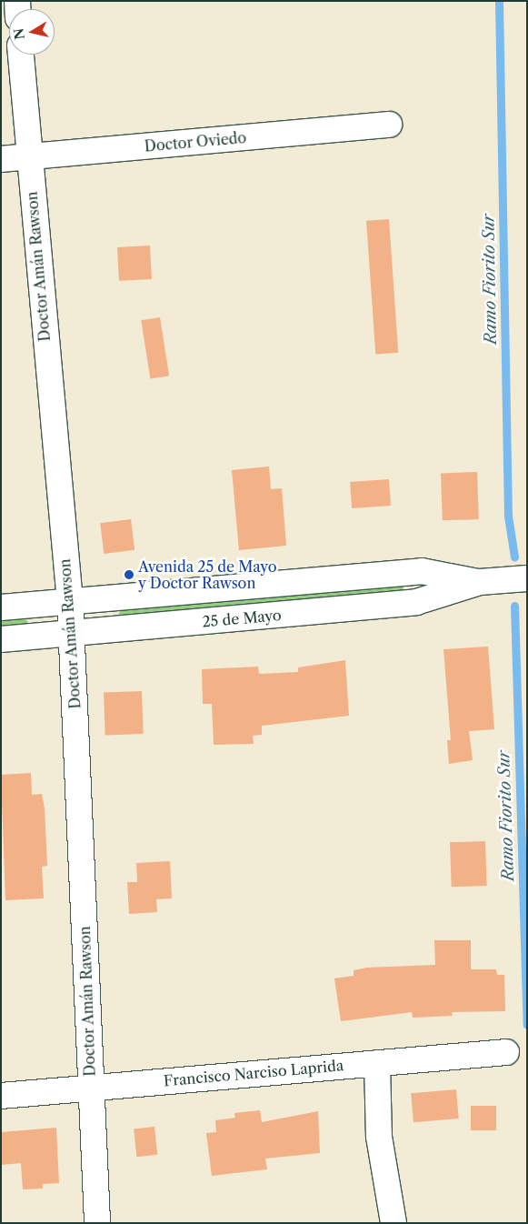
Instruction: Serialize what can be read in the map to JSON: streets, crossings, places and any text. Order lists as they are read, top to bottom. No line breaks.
{"streets":{"street":["Doctor Oviedo","Doctor Amán Rawson","25 de Mayo","Francisco Narciso Laprida"]},"crossings":[["Doctor Oviedo","Doctor Amán Rawson"],["Doctor Amán Rawson","25 de Mayo"],["Doctor Amán Rawson","Francisco Narciso Laprida"]],"water":["Ramo Fiorito Sur"],"places":["Avenida 25 de Mayo y Doctor Rawson"],"north":"left"}
